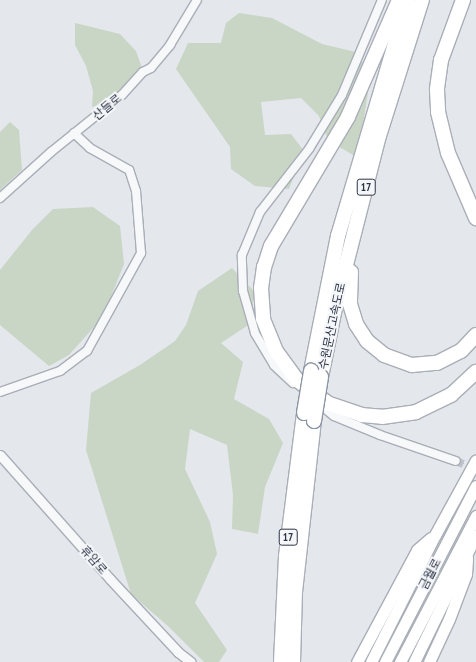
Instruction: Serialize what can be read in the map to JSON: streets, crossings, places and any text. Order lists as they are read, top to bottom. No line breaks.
{"streets":{"highway":["17","수원문산고속도로"],"main road":["금월로"],"street":["산들로","휴암로"]}}
